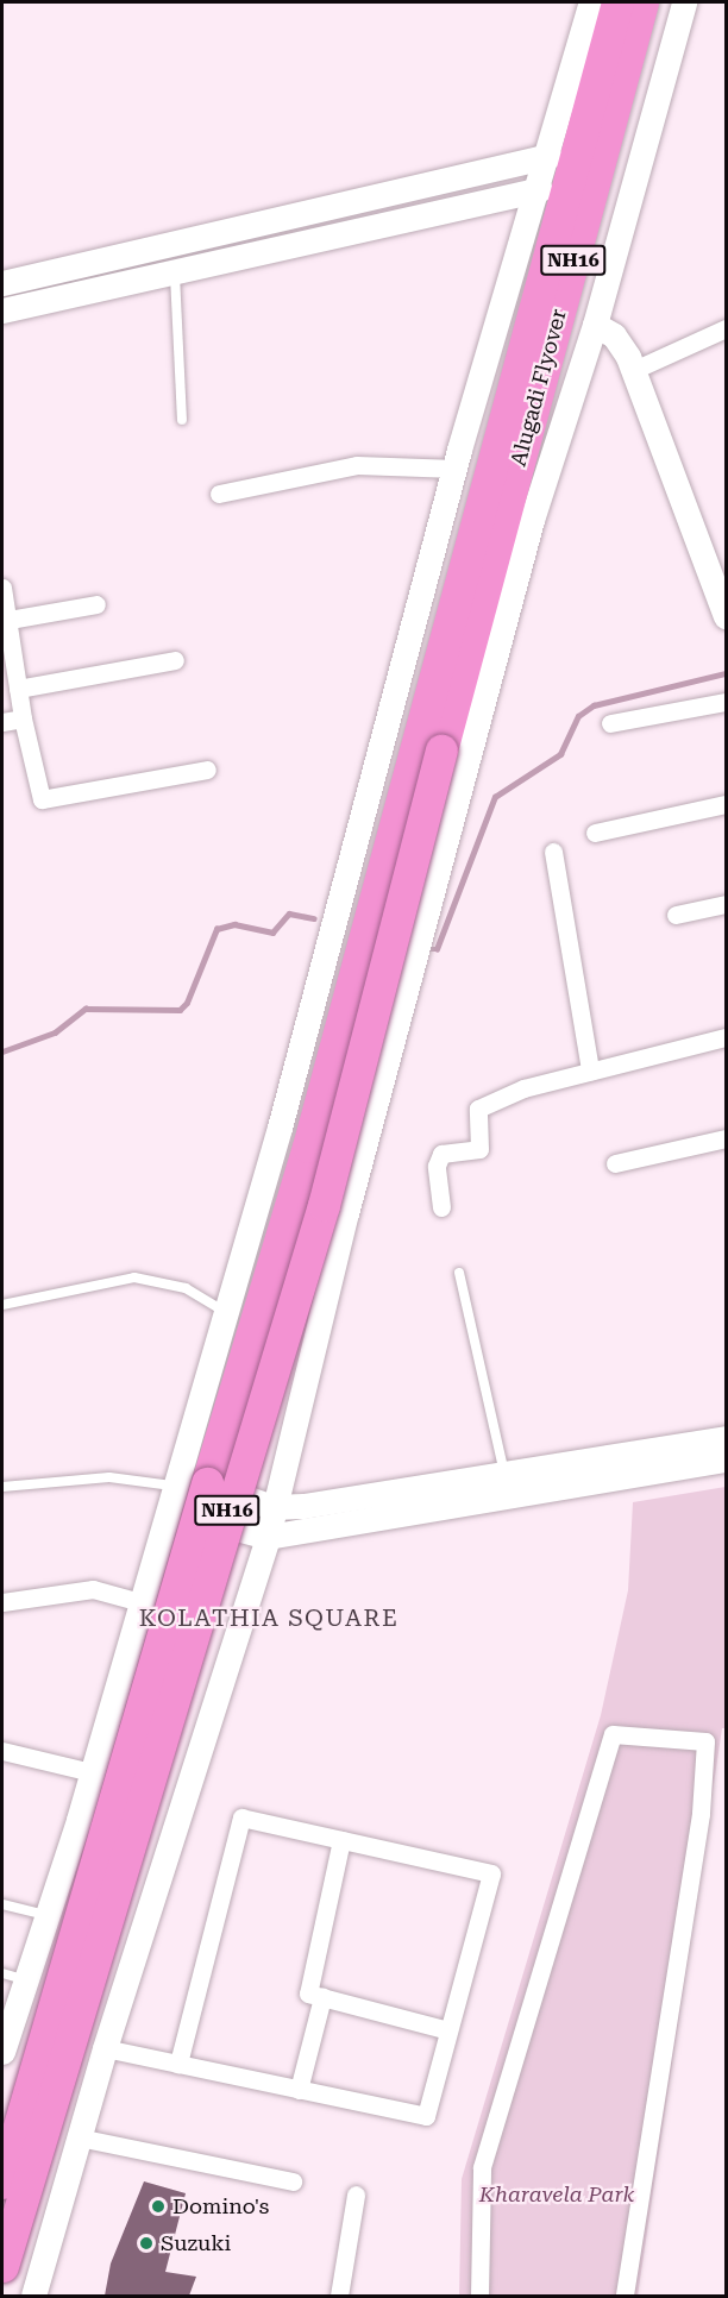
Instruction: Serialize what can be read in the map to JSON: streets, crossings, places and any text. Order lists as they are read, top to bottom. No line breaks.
{"streets":{"highway":["NH16","Alugadi Flyover"]},"crossings":[["NH16","Alugadi Flyover"]],"districts":["KOLATHIA SQUARE"],"parks":["Kharavela Park"],"places":["Domino's","Suzuki"]}
